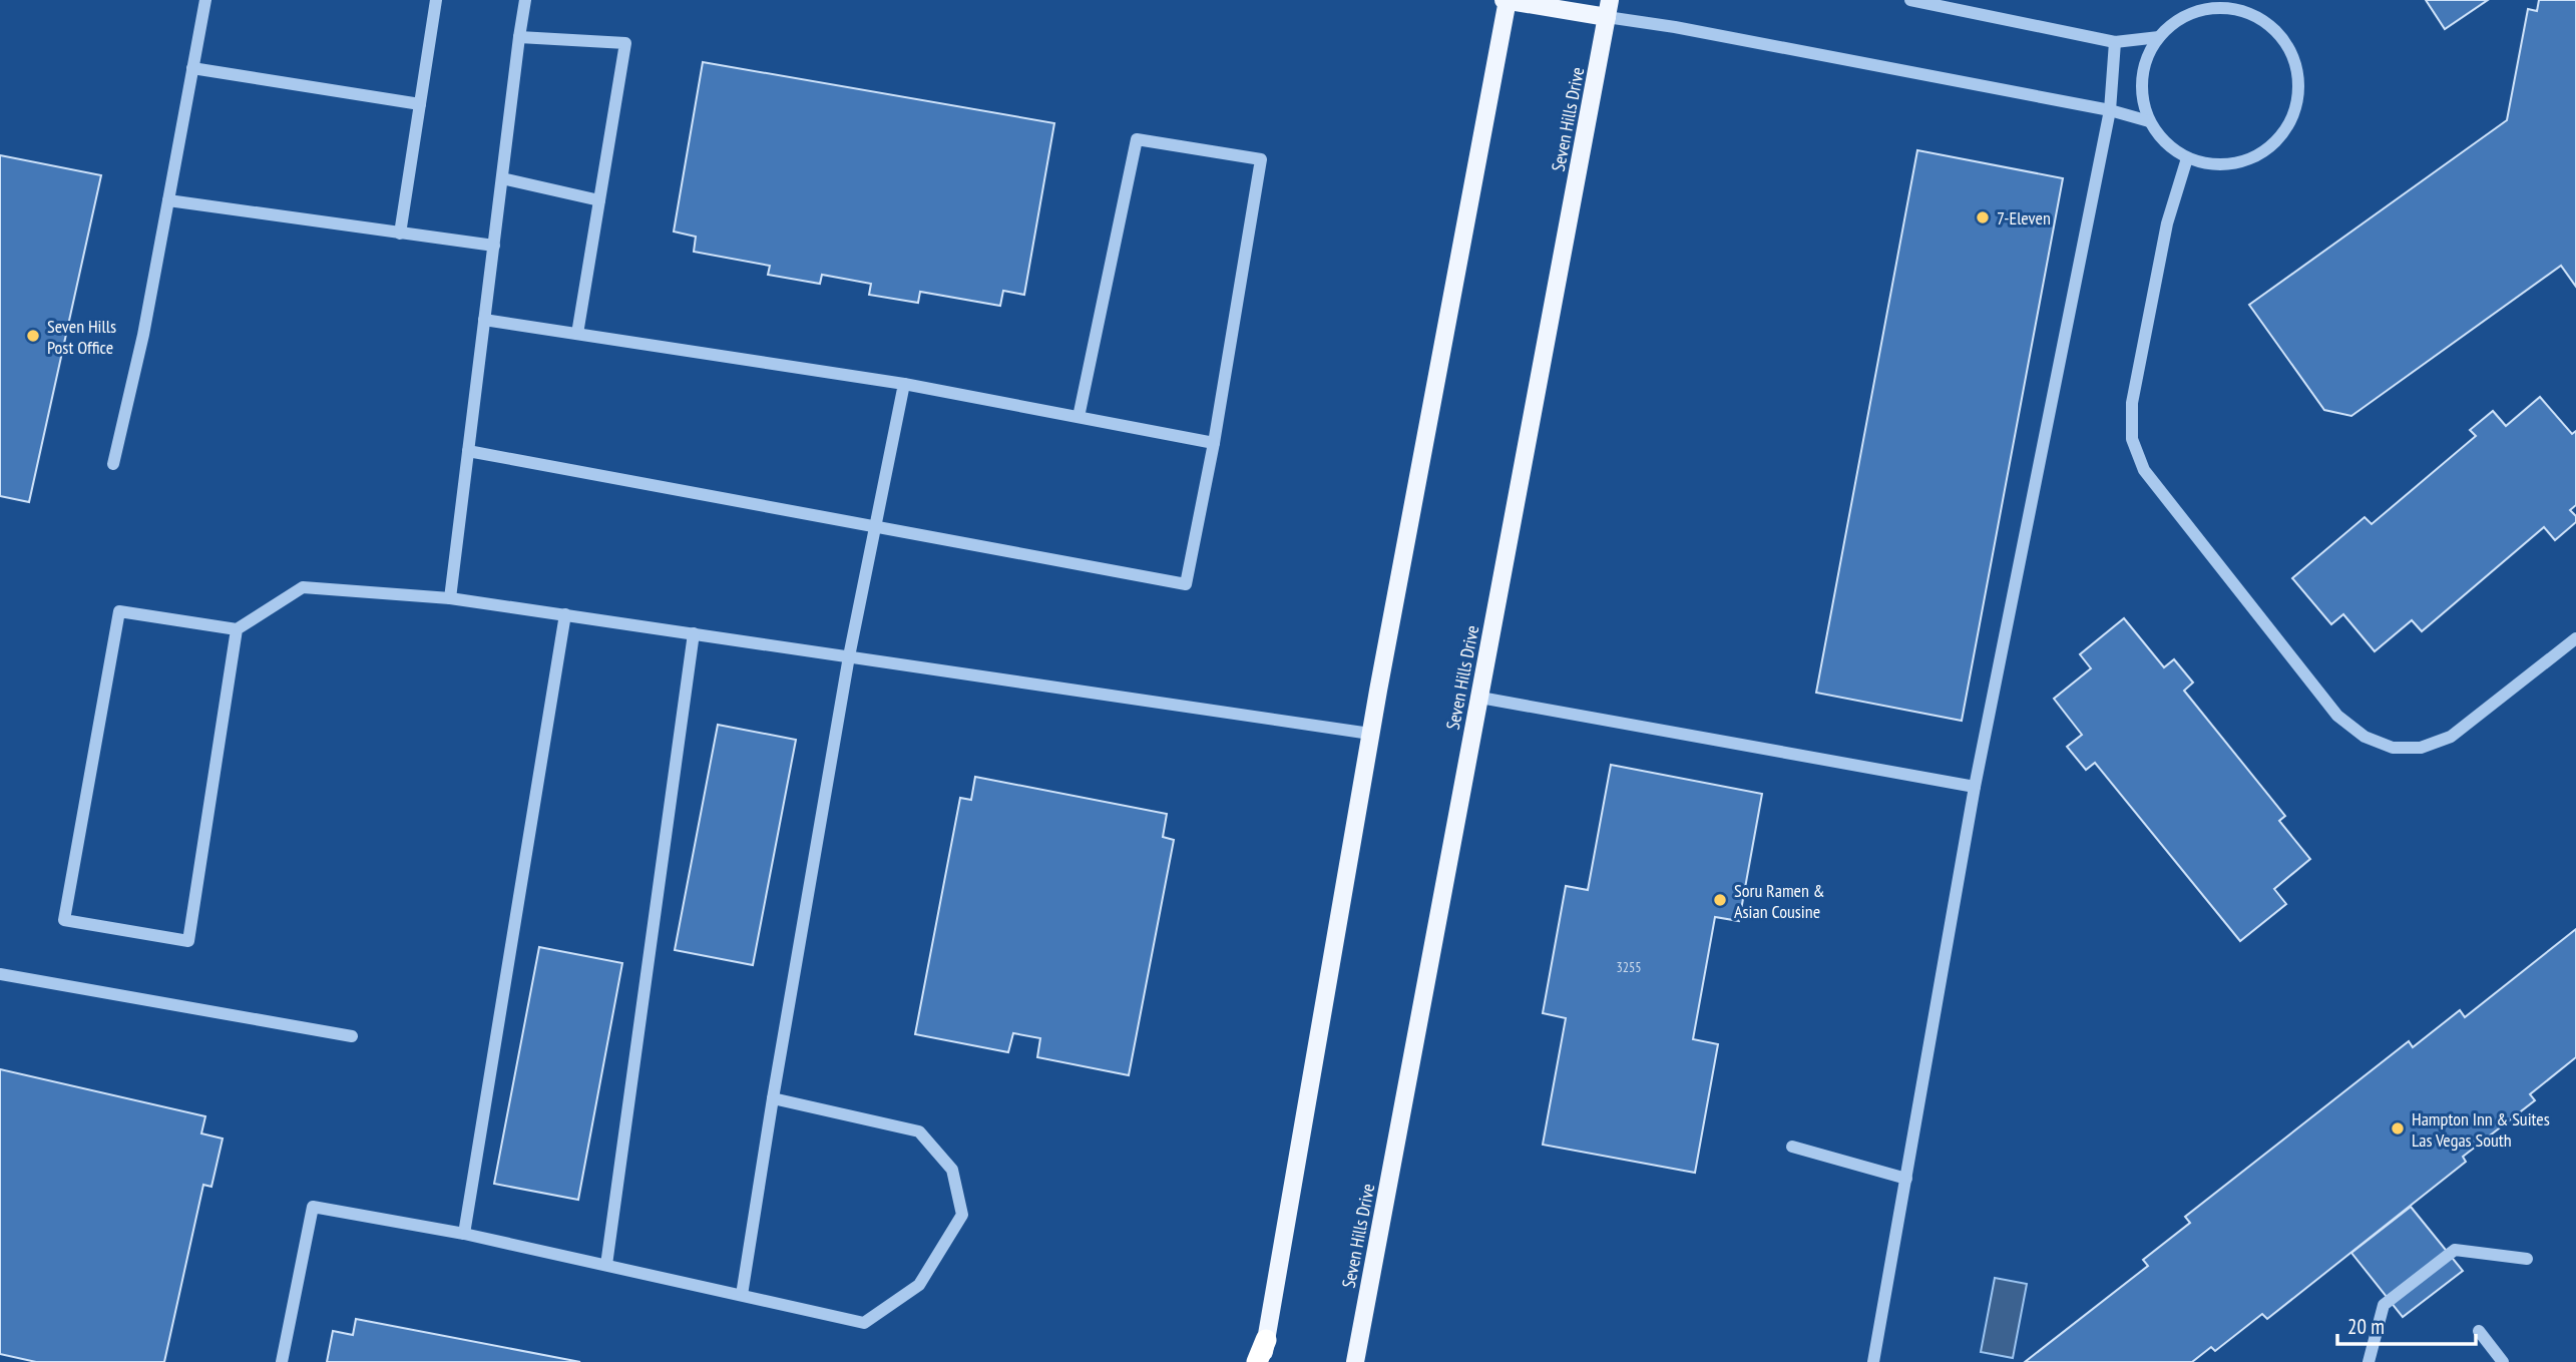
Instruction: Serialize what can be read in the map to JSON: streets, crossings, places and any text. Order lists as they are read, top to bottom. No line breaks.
{"streets":{"main road":["Seven Hills Drive"]},"places":["7-Eleven","Seven Hills Post Office","Soru Ramen & Asian Cousine","Hampton Inn & Suites Las Vegas South"],"house_numbers":["3255"],"scale_bar":"20 m"}
